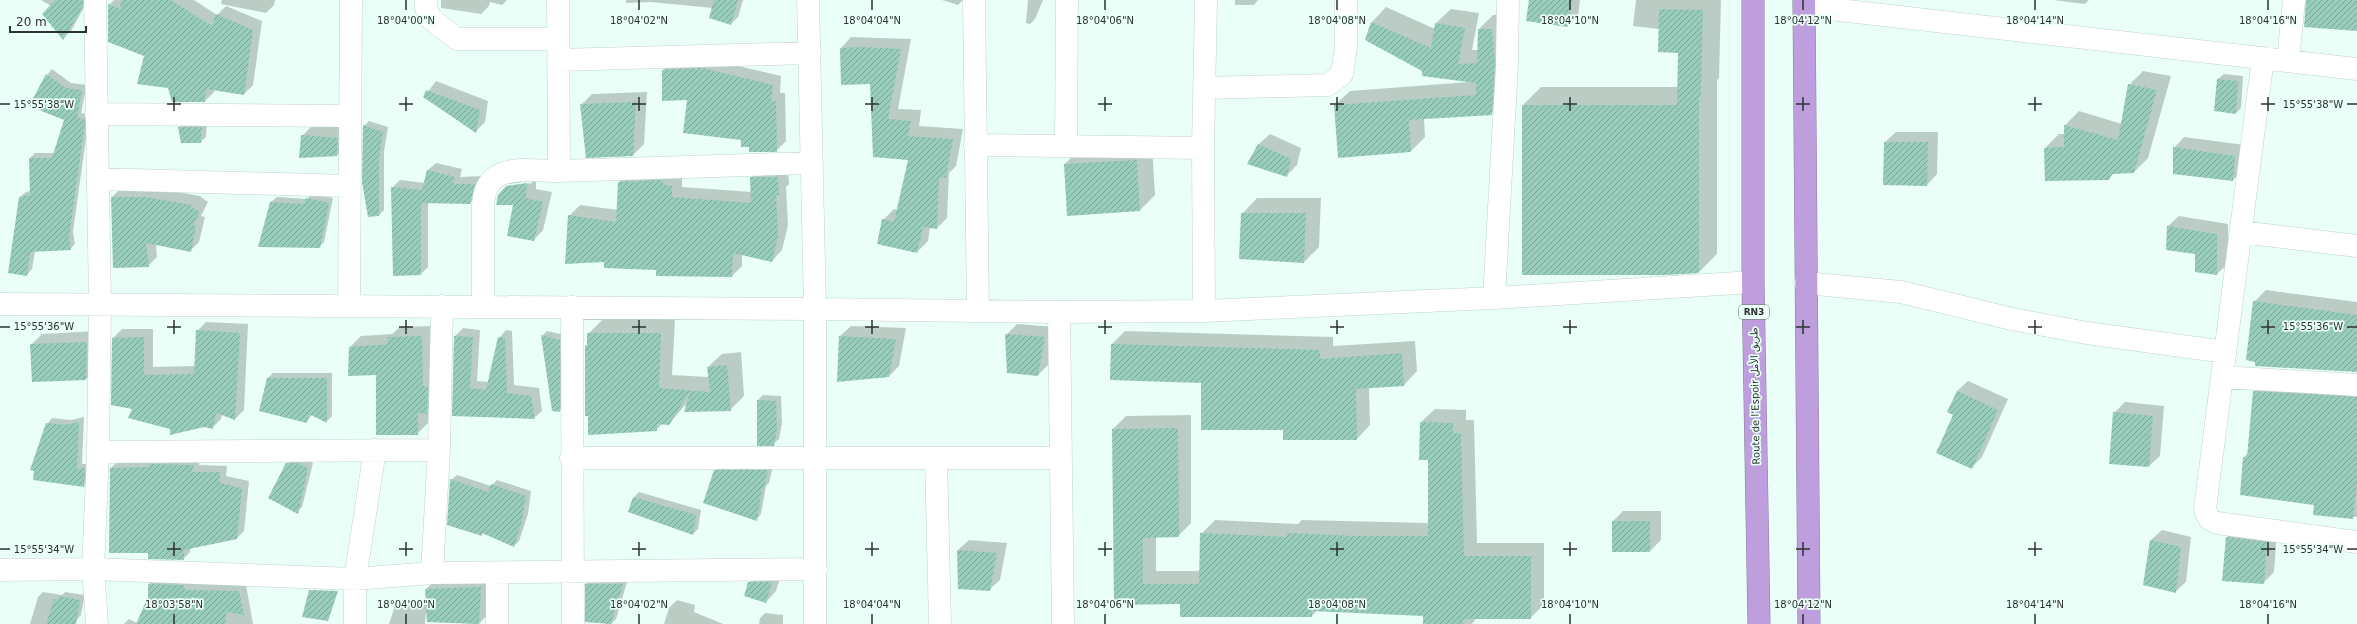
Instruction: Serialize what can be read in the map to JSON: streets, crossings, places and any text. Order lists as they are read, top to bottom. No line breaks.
{"streets":{"highway":["RN3","Route de l’Espoir طريق الأمل"]},"scale_bar":"20 m","coordinates":["18°04'00\"N","18°04'02\"N","18°04'04\"N","18°04'06\"N","18°04'08\"N","18°04'10\"N","18°04'12\"N","18°04'14\"N","18°04'16\"N","15°55'38\"W","15°55'36\"W","15°55'34\"W","18°03'58\"N"]}
